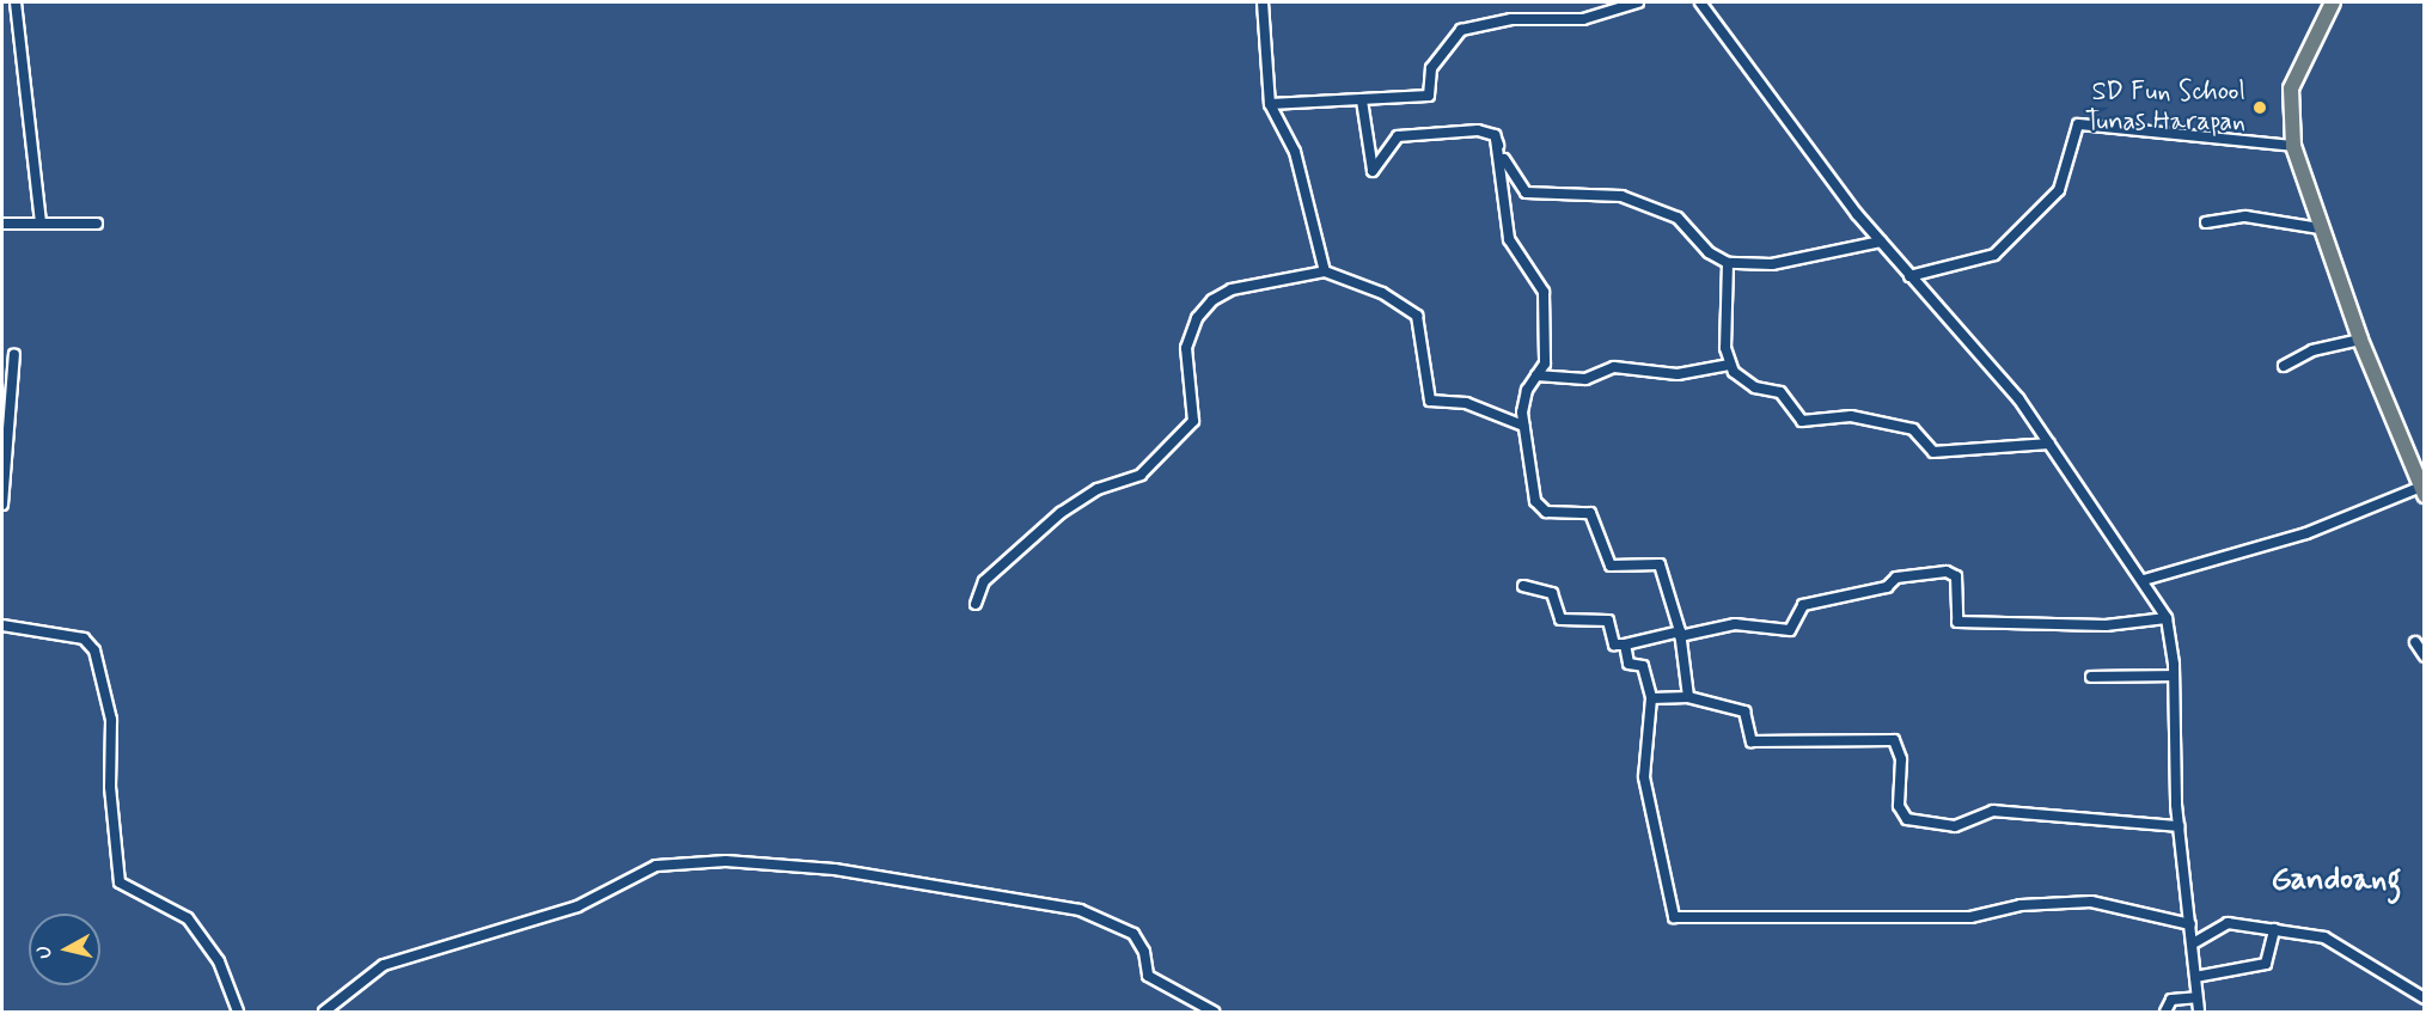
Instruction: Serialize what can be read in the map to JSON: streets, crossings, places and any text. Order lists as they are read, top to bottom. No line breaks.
{"districts":["Gandoang"],"places":["SD Fun School Tunas Harapan"],"north":"left"}
